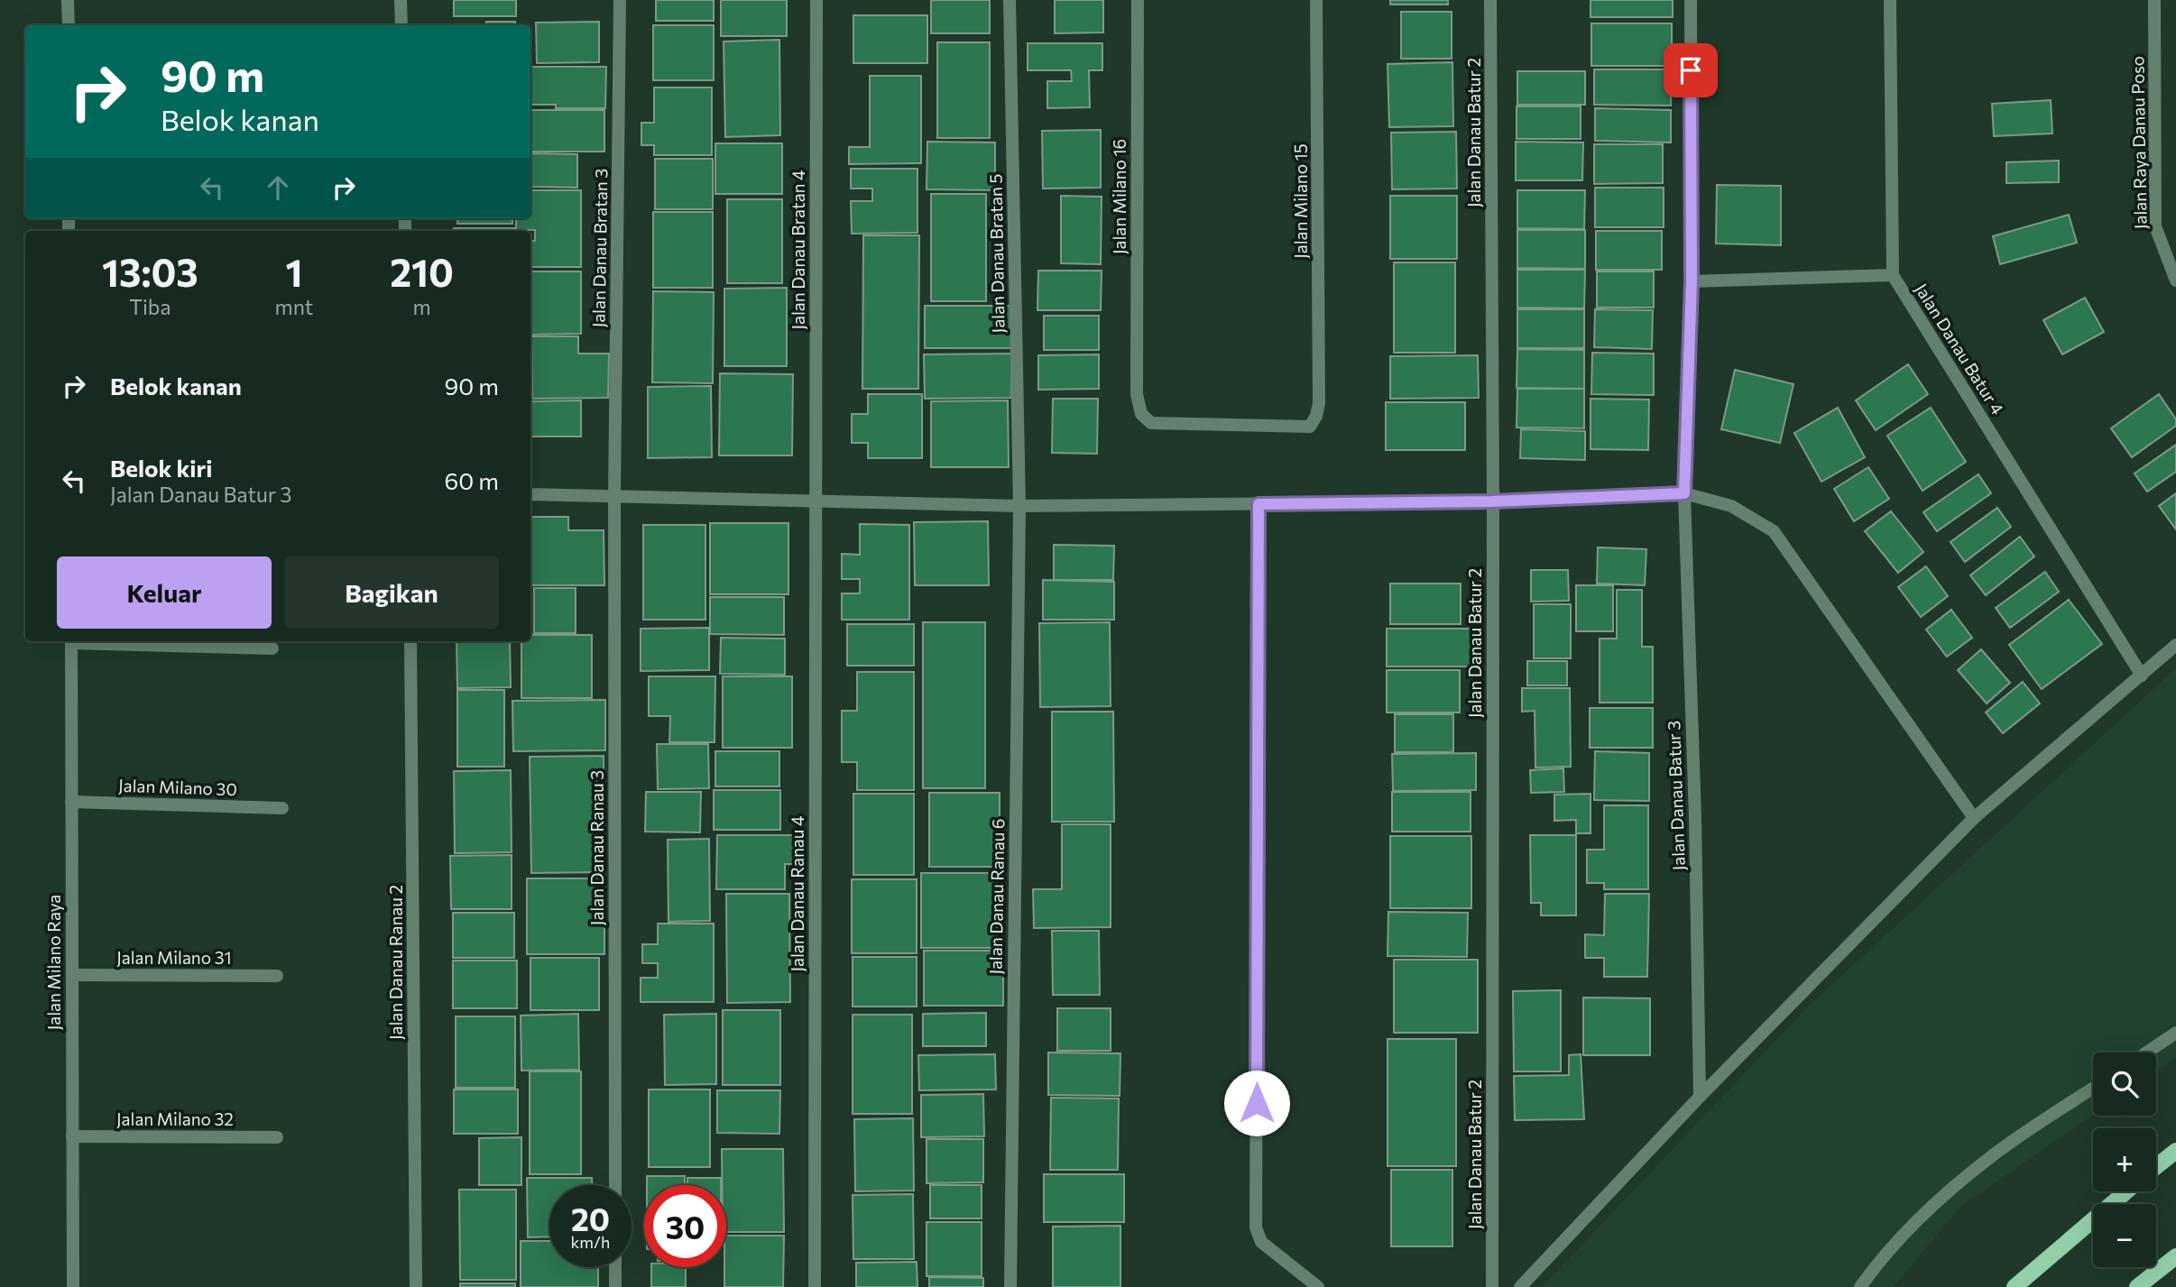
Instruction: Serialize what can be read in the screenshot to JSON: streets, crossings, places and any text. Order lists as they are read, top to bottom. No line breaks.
{"streets":{"street":["Jalan Danau Batur 2","Jalan Raya Danau Poso","Jalan Milano 16","Jalan Milano 15","Jalan Danau Bratan 3","Jalan Danau Bratan 4","Jalan Danau Bratan 5","Jalan Danau Batur 4","Jalan Milano 30","Jalan Danau Batur 3","Jalan Danau Ranau 3","Jalan Danau Ranau 4","Jalan Danau Ranau 6","Jalan Milano 31","Jalan Milano Raya","Jalan Danau Ranau 2","Jalan Milano 32"]},"crossings":[["Jalan Milano 16","Jalan Milano 15"],["Jalan Danau Bratan 3","Jalan Danau Ranau 3"],["Jalan Danau Bratan 4","Jalan Danau Ranau 4"],["Jalan Danau Bratan 5","Jalan Danau Ranau 6"],["Jalan Milano 30","Jalan Milano Raya"],["Jalan Milano 31","Jalan Milano Raya"],["Jalan Milano Raya","Jalan Milano 32"]],"page":{"turn":["90 m","Belok kanan"],"eta":["13:03","Tiba","1","mnt","210","m"],"list":[{"name":"Belok kanan","value":"90 m"},{"name":"Belok kiri","note":"Jalan Danau Batur 3","value":"60 m"}],"buttons":["Keluar","Bagikan"],"map_buttons":["+","−"],"speed":"20 km/h","limit":"30"}}
